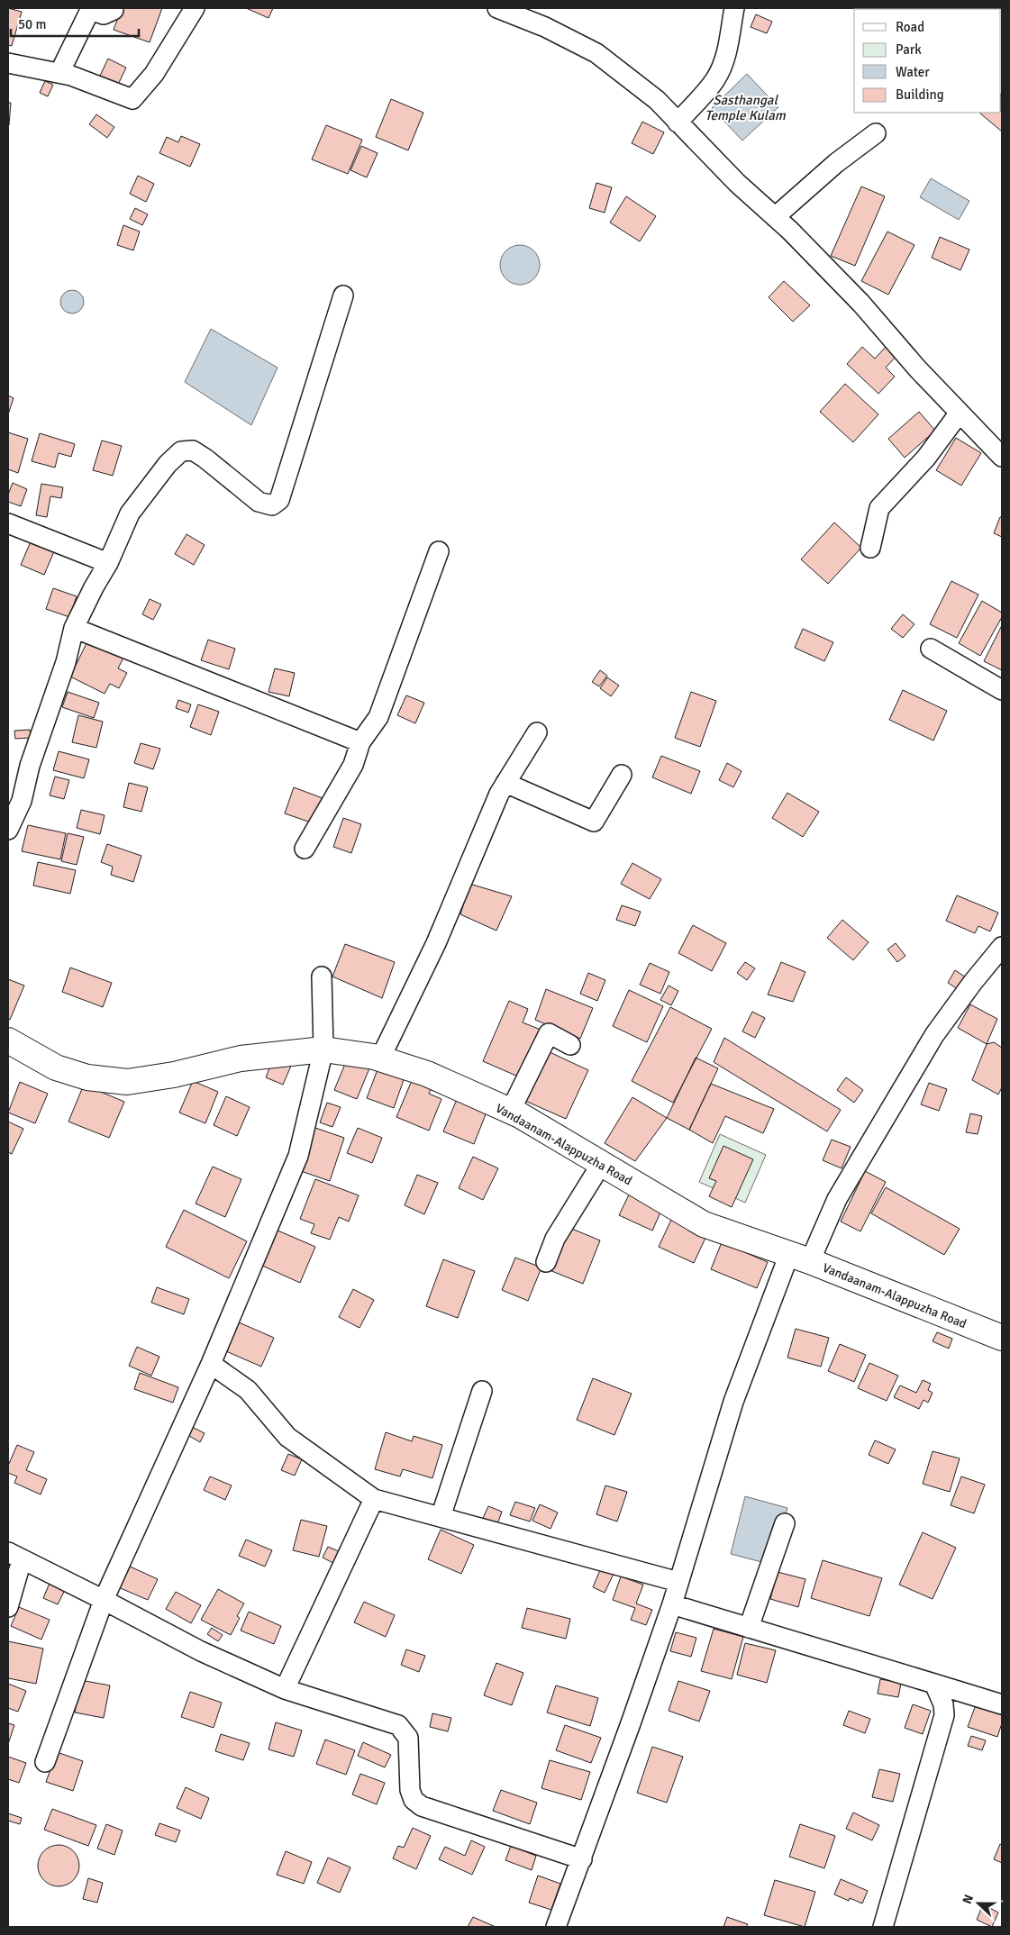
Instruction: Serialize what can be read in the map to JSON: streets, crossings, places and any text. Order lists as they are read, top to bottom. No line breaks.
{"streets":{"main road":["Vandaanam-Alappuzha Road"]},"water":["Sasthangal Temple Kulam"],"legend":["Road","Park","Water","Building"],"scale_bar":"50 m","north":"left"}
